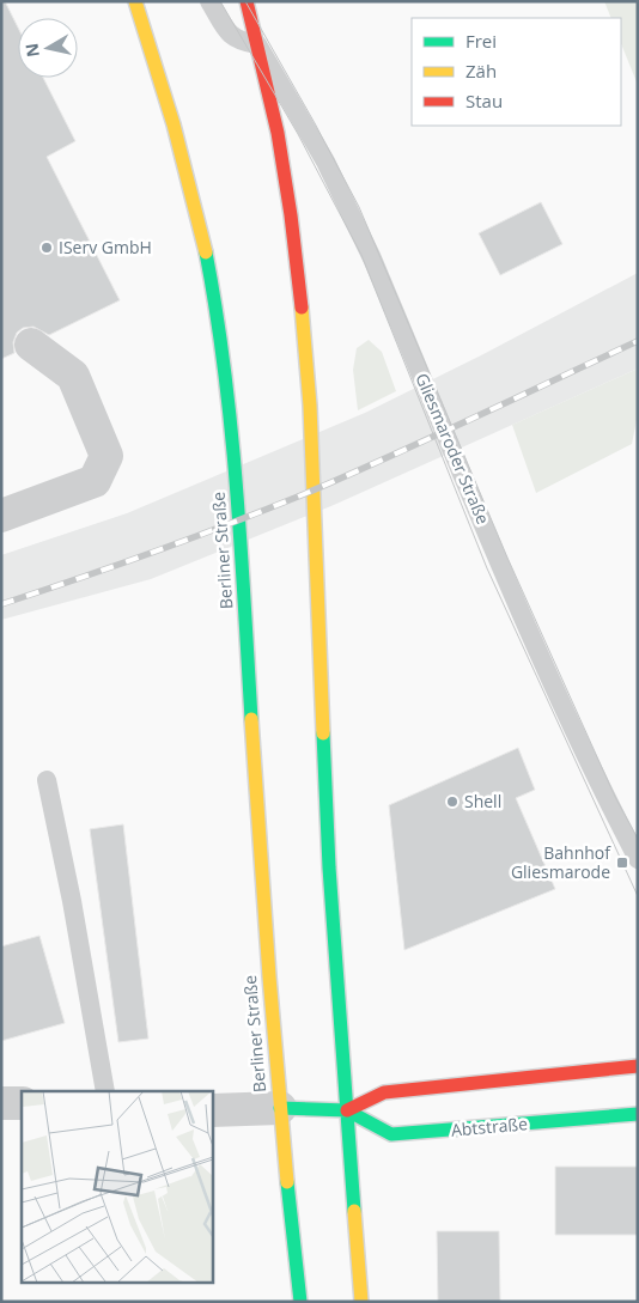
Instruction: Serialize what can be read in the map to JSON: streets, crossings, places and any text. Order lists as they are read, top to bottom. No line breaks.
{"streets":{"main road":["Berliner Straße","Abtstraße"],"lane":["Gliesmaroder Straße"]},"crossings":[["Berliner Straße","Abtstraße"]],"places":{"other":["IServ GmbH","Shell"],"transit":["Bahnhof Gliesmarode"]},"legend":["Frei","Zäh","Stau"],"north":"left"}
